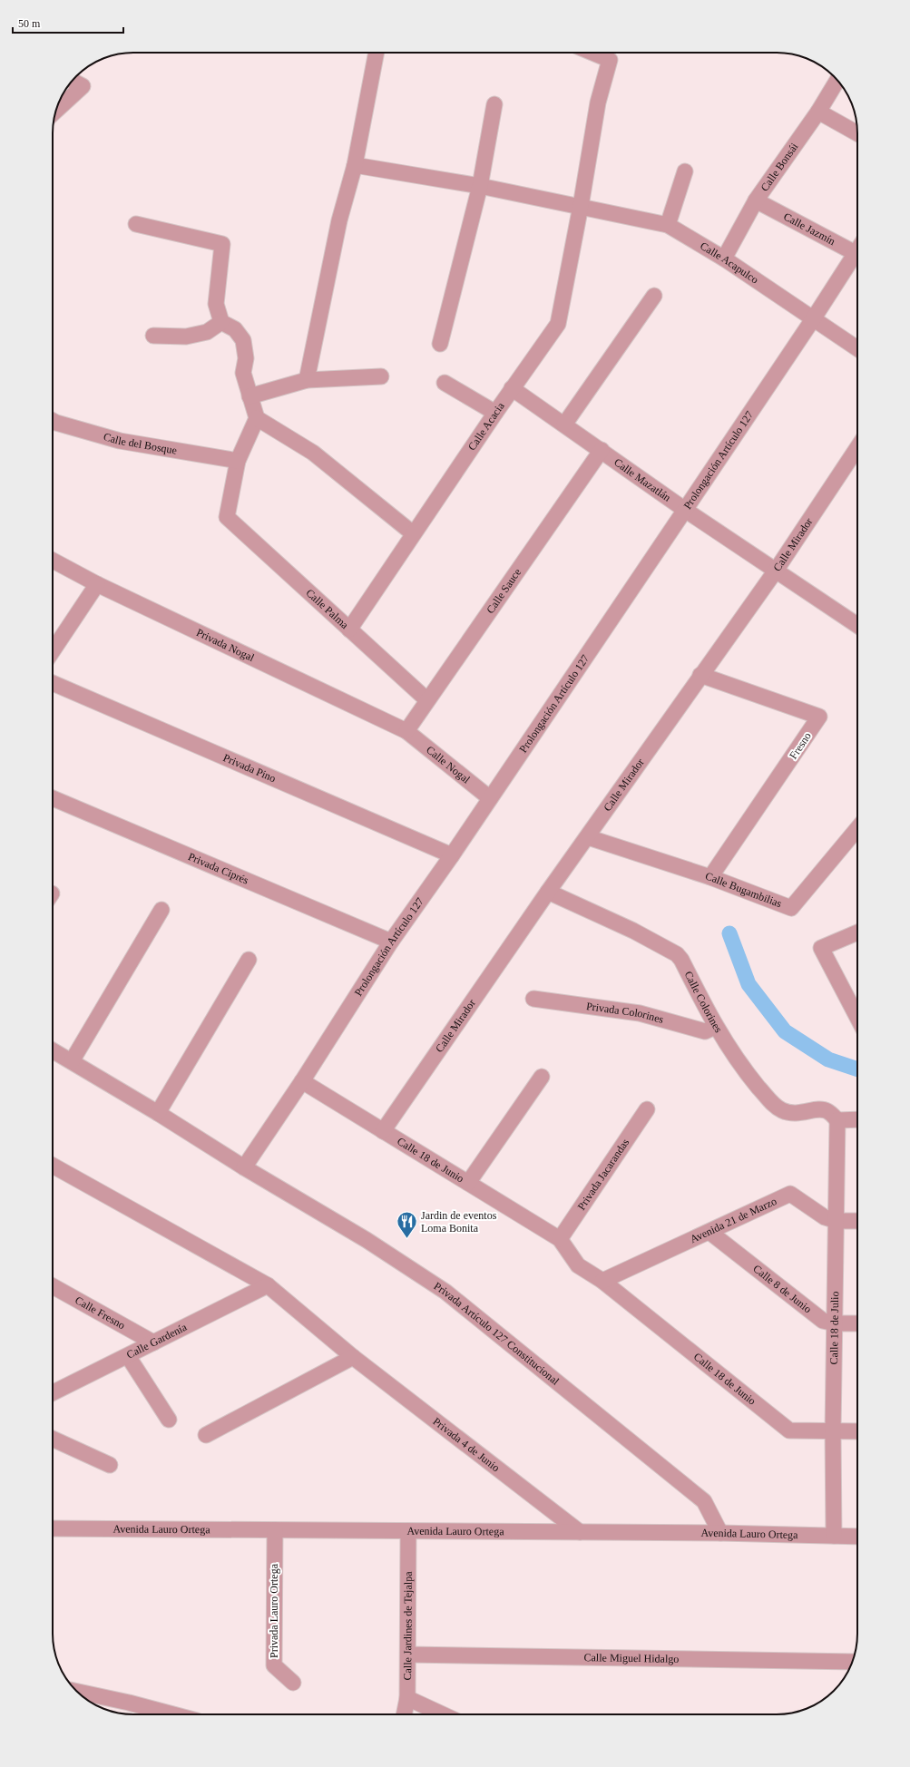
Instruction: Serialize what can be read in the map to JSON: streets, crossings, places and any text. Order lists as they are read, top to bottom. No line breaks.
{"streets":{"street":["Calle Bonsái","Calle Jazmín","Calle Acapulco","Calle Acacia","Calle del Bosque","Prolongación Artículo 127","Calle Mazatlán","Calle Mirador","Calle Sauce","Calle Palma","Privada Nogal","Fresno","Calle Nogal","Privada Pino","Privada Ciprés","Calle Bugambilias","Calle Colorines","Privada Colorines","Calle 18 de Junio","Privada Jacarandas","Avenida 21 de Marzo","Calle 8 de Junio","Calle Fresno","Calle 18 de Julio","Privada Artículo 127 Constitucional","Calle Gardenía","Privada 4 de Junio","Avenida Lauro Ortega","Privada Lauro Ortega","Calle Jardines de Tejalpa","Calle Miguel Hidalgo"]},"crossings":[["Calle Bonsái","Calle Jazmín"],["Calle Bonsái","Calle Acapulco"],["Calle Acapulco","Calle Acacia"],["Calle Acapulco","Prolongación Artículo 127"],["Calle Acacia","Calle Mazatlán"],["Calle Acacia","Calle Palma"],["Calle del Bosque","Calle Palma"],["Prolongación Artículo 127","Calle Mazatlán"],["Prolongación Artículo 127","Calle Nogal"],["Prolongación Artículo 127","Privada Pino"],["Prolongación Artículo 127","Privada Ciprés"],["Prolongación Artículo 127","Calle 18 de Junio"],["Prolongación Artículo 127","Privada Artículo 127 Constitucional"],["Calle Mazatlán","Calle Mirador"],["Calle Mazatlán","Calle Sauce"],["Calle Mirador","Fresno"],["Calle Mirador","Calle Bugambilias"],["Calle Mirador","Calle Colorines"],["Calle Mirador","Calle 18 de Junio"],["Calle Sauce","Calle Palma"],["Calle Sauce","Privada Nogal"],["Calle Sauce","Calle Nogal"],["Privada Nogal","Calle Nogal"],["Fresno","Calle Bugambilias"],["Calle Colorines","Privada Colorines"],["Calle Colorines","Calle 18 de Julio"],["Calle 18 de Junio","Privada Jacarandas"],["Calle 18 de Junio","Avenida 21 de Marzo"],["Calle 18 de Junio","Calle 18 de Julio"],["Avenida 21 de Marzo","Calle 8 de Junio"],["Avenida 21 de Marzo","Calle 18 de Julio"],["Calle 8 de Junio","Calle 18 de Julio"],["Calle Fresno","Calle Gardenía"],["Calle 18 de Julio","Avenida Lauro Ortega"],["Privada Artículo 127 Constitucional","Avenida Lauro Ortega"],["Calle Gardenía","Privada 4 de Junio"],["Privada 4 de Junio","Avenida Lauro Ortega"],["Avenida Lauro Ortega","Privada Lauro Ortega"],["Avenida Lauro Ortega","Calle Jardines de Tejalpa"],["Calle Jardines de Tejalpa","Calle Miguel Hidalgo"]],"places":{"restaurant":["Jardin de eventos Loma Bonita"]},"scale_bar":"50 m"}
